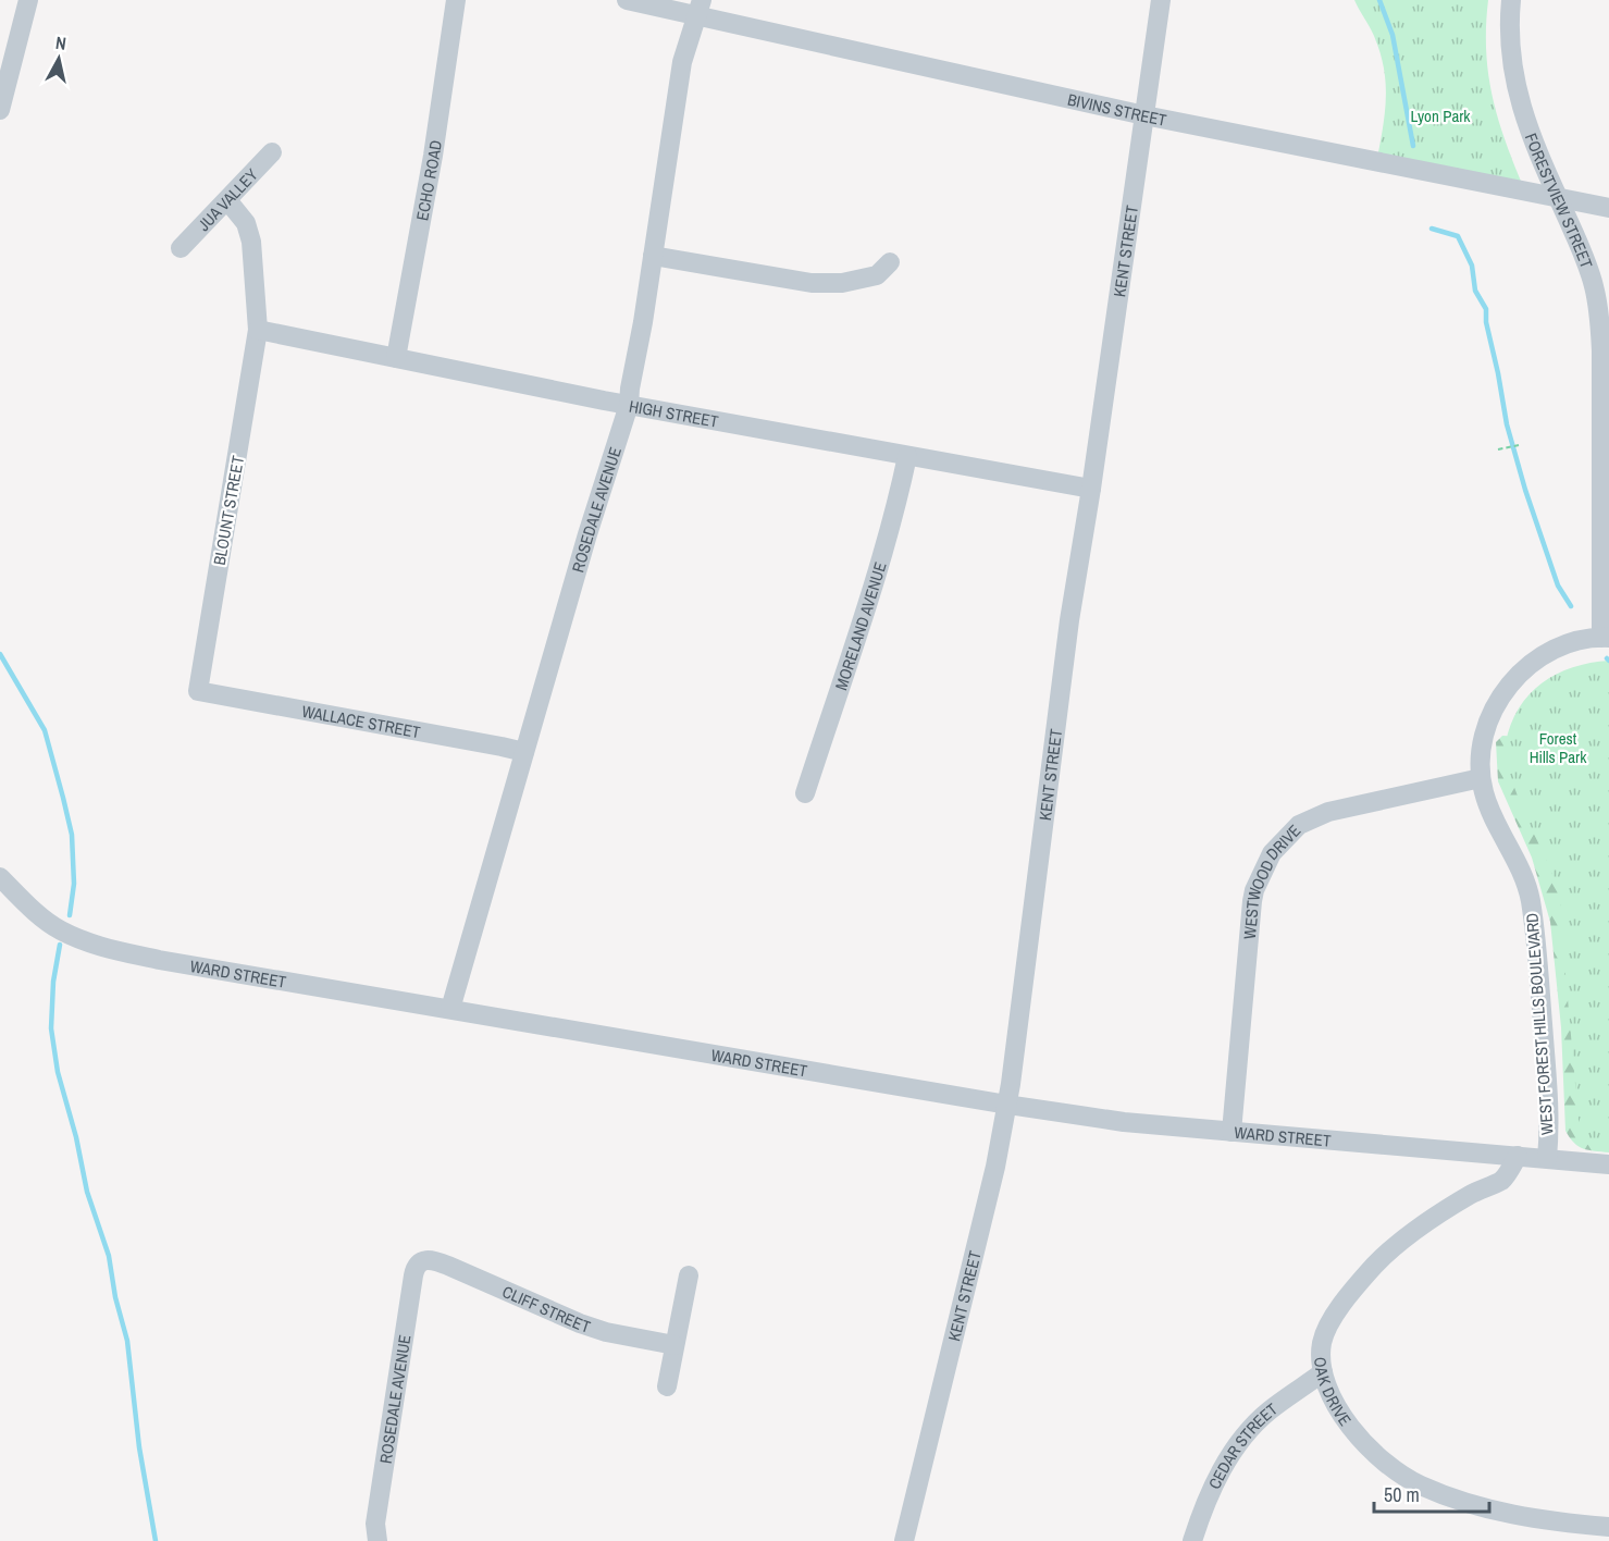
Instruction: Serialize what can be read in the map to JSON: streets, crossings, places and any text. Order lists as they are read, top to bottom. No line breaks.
{"streets":{"street":["BIVINS STREET","ECHO ROAD","JUA VALLEY","FORESTVIEW STREET","KENT STREET","HIGH STREET","ROSEDALE AVENUE","BLOUNT STREET","MORELAND AVENUE","WALLACE STREET","WESTWOOD DRIVE","WARD STREET","WEST FOREST HILLS BOULEVARD","CLIFF STREET","OAK DRIVE","CEDAR STREET"]},"crossings":[["BIVINS STREET","FORESTVIEW STREET"],["BIVINS STREET","KENT STREET"],["BIVINS STREET","ROSEDALE AVENUE"],["ECHO ROAD","HIGH STREET"],["JUA VALLEY","BLOUNT STREET"],["FORESTVIEW STREET","WEST FOREST HILLS BOULEVARD"],["KENT STREET","HIGH STREET"],["KENT STREET","WARD STREET"],["HIGH STREET","ROSEDALE AVENUE"],["HIGH STREET","BLOUNT STREET"],["HIGH STREET","MORELAND AVENUE"],["ROSEDALE AVENUE","WALLACE STREET"],["ROSEDALE AVENUE","WARD STREET"],["ROSEDALE AVENUE","CLIFF STREET"],["BLOUNT STREET","WALLACE STREET"],["WESTWOOD DRIVE","WARD STREET"],["WESTWOOD DRIVE","WEST FOREST HILLS BOULEVARD"],["WARD STREET","WEST FOREST HILLS BOULEVARD"],["WARD STREET","OAK DRIVE"],["OAK DRIVE","CEDAR STREET"]],"parks":["Lyon Park","Forest Hills Park"],"scale_bar":"50 m","north":"top"}
